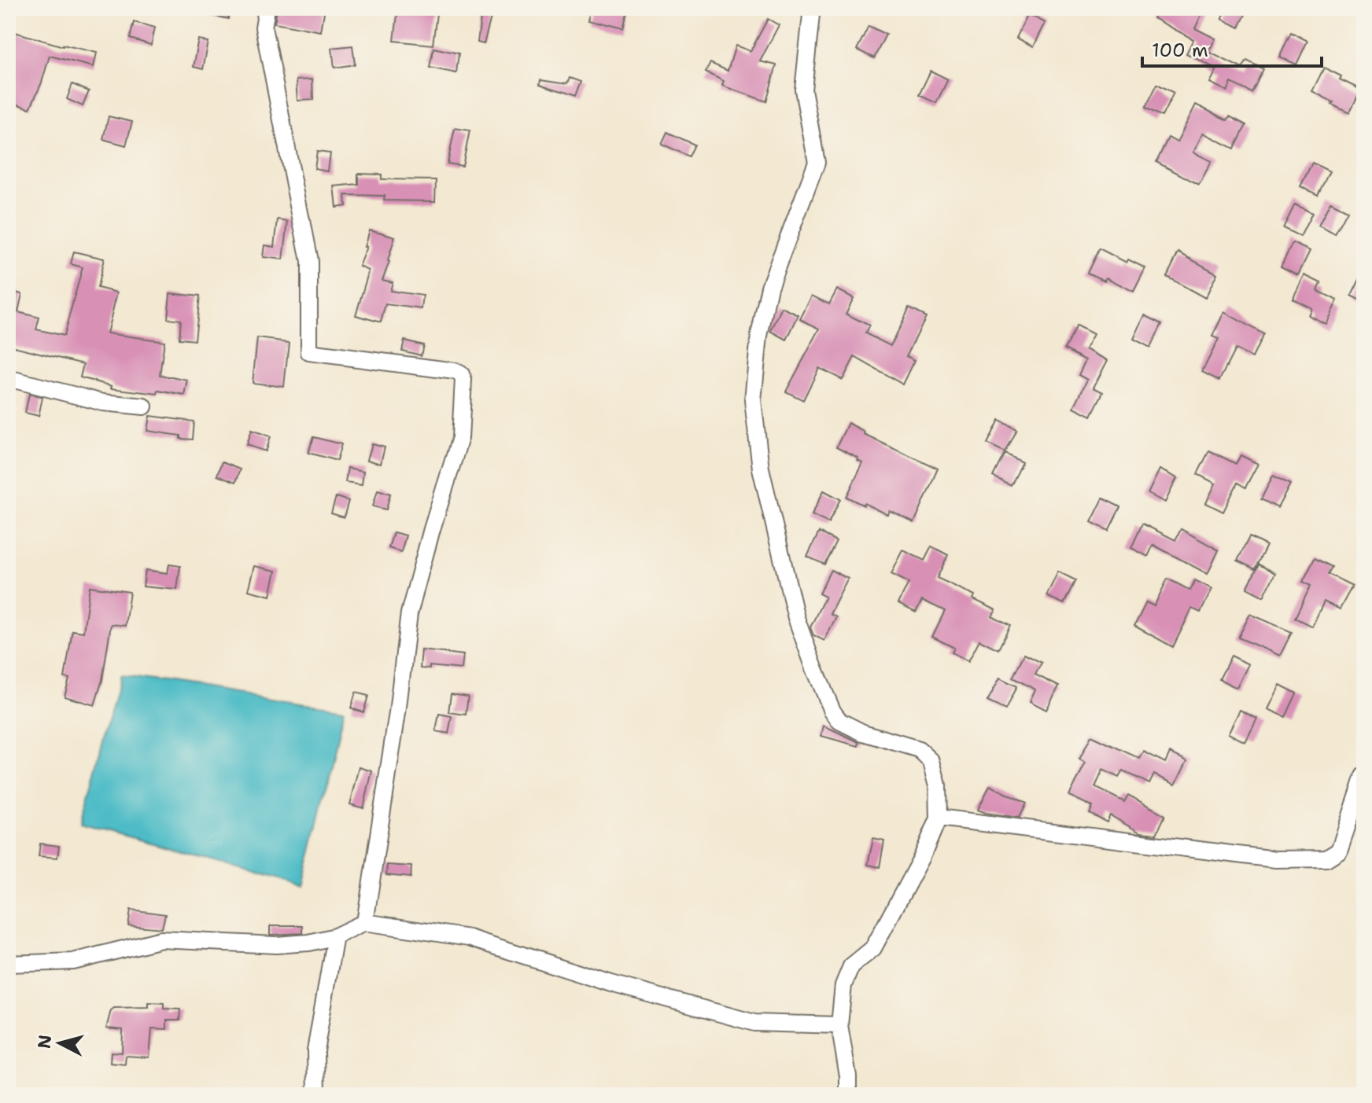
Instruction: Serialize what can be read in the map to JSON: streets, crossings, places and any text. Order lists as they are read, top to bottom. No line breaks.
{"scale_bar":"100 m","north":"left"}
